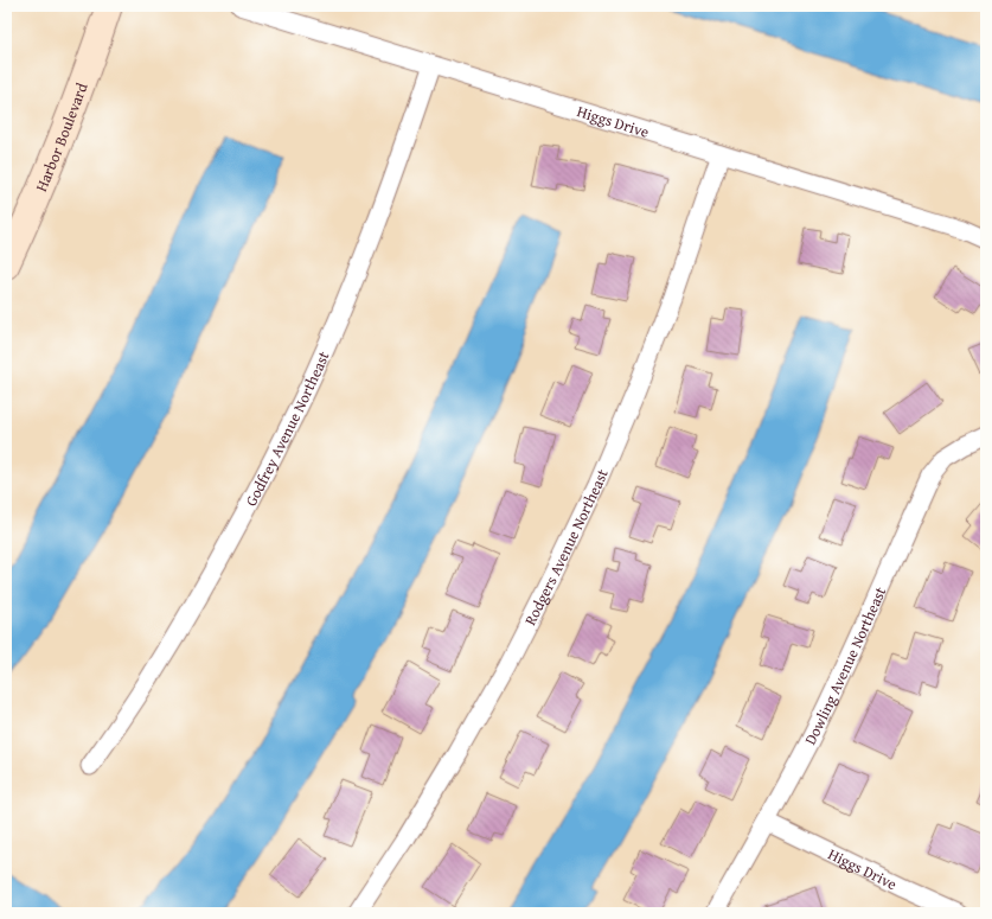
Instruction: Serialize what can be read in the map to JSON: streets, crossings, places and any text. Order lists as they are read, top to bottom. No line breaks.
{"streets":{"street":["Higgs Drive","Harbor Boulevard","Godfrey Avenue Northeast","Rodgers Avenue Northeast","Dowling Avenue Northeast"]},"crossings":[["Higgs Drive","Godfrey Avenue Northeast"],["Higgs Drive","Rodgers Avenue Northeast"],["Higgs Drive","Dowling Avenue Northeast"]]}
